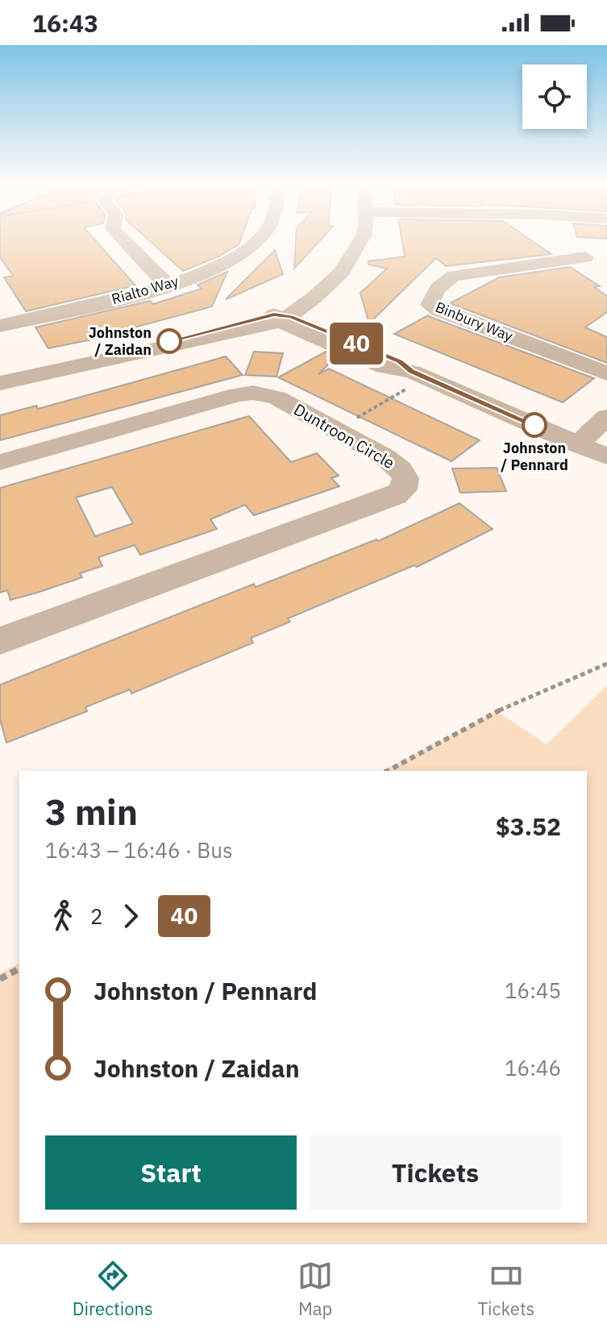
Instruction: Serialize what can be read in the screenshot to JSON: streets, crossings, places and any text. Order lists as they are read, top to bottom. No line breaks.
{"streets":{"street":["Rialto Way","Binbury Way","Duntroon Circle"]},"places":["Johnston / Zaidan","Johnston / Pennard"],"lines":["bus line 40"],"page":{"status":"16:43","on_map":"40","heading":["3 min","16:43 – 16:46 · Bus","$3.52"],"legs":["2","40"],"list":[{"name":"Johnston / Pennard","value":"16:45"},{"name":"Johnston / Zaidan","value":"16:46"}],"buttons":["Start","Tickets"],"tabs":["Directions","Map","Tickets"]}}
